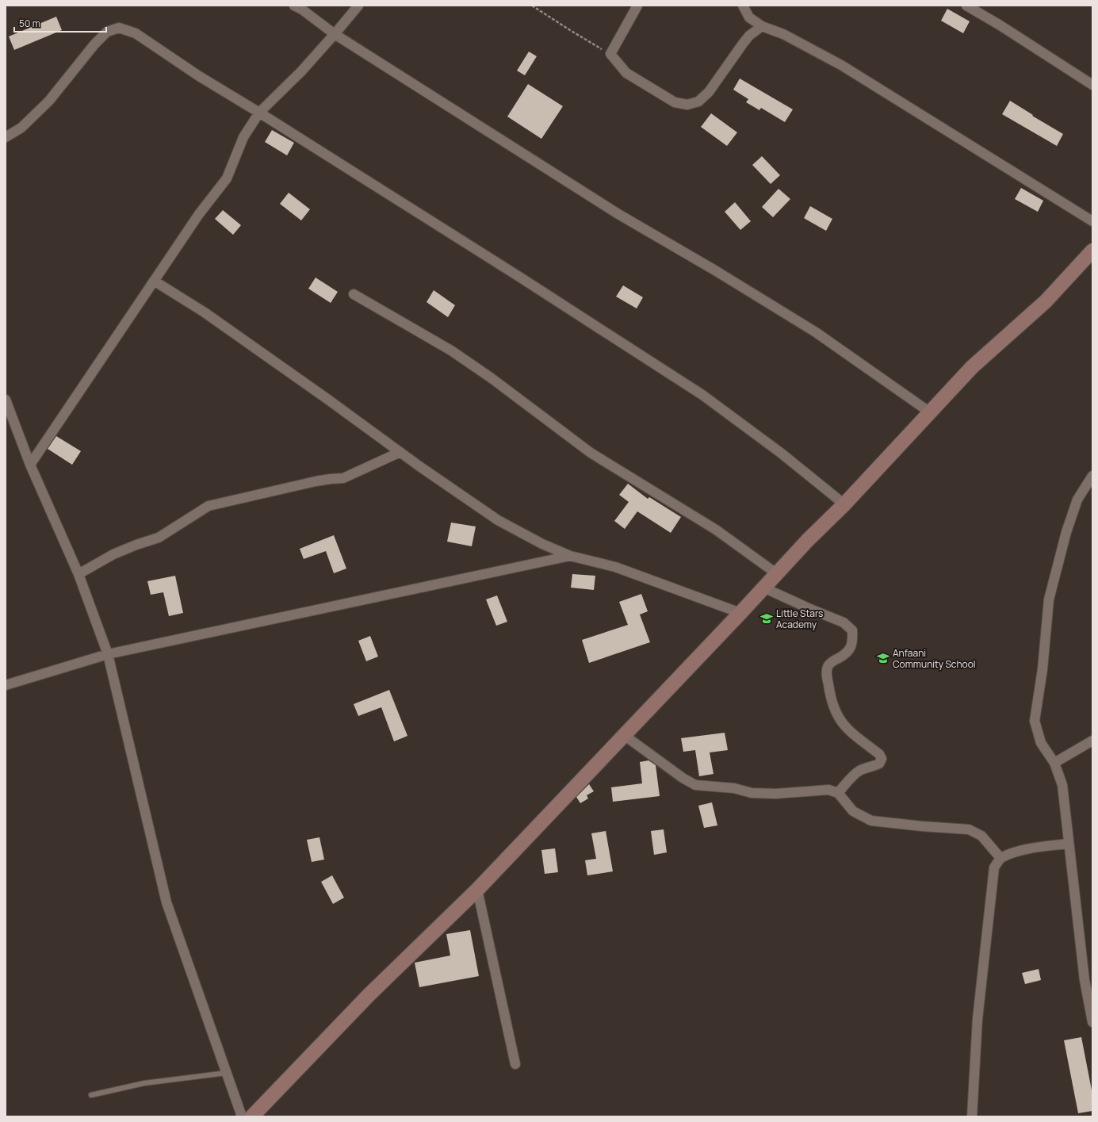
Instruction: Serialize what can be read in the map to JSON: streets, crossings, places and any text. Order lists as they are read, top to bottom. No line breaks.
{"places":{"school or university":["Little Stars Academy","Anfaani Community School"]},"scale_bar":"50 m"}
